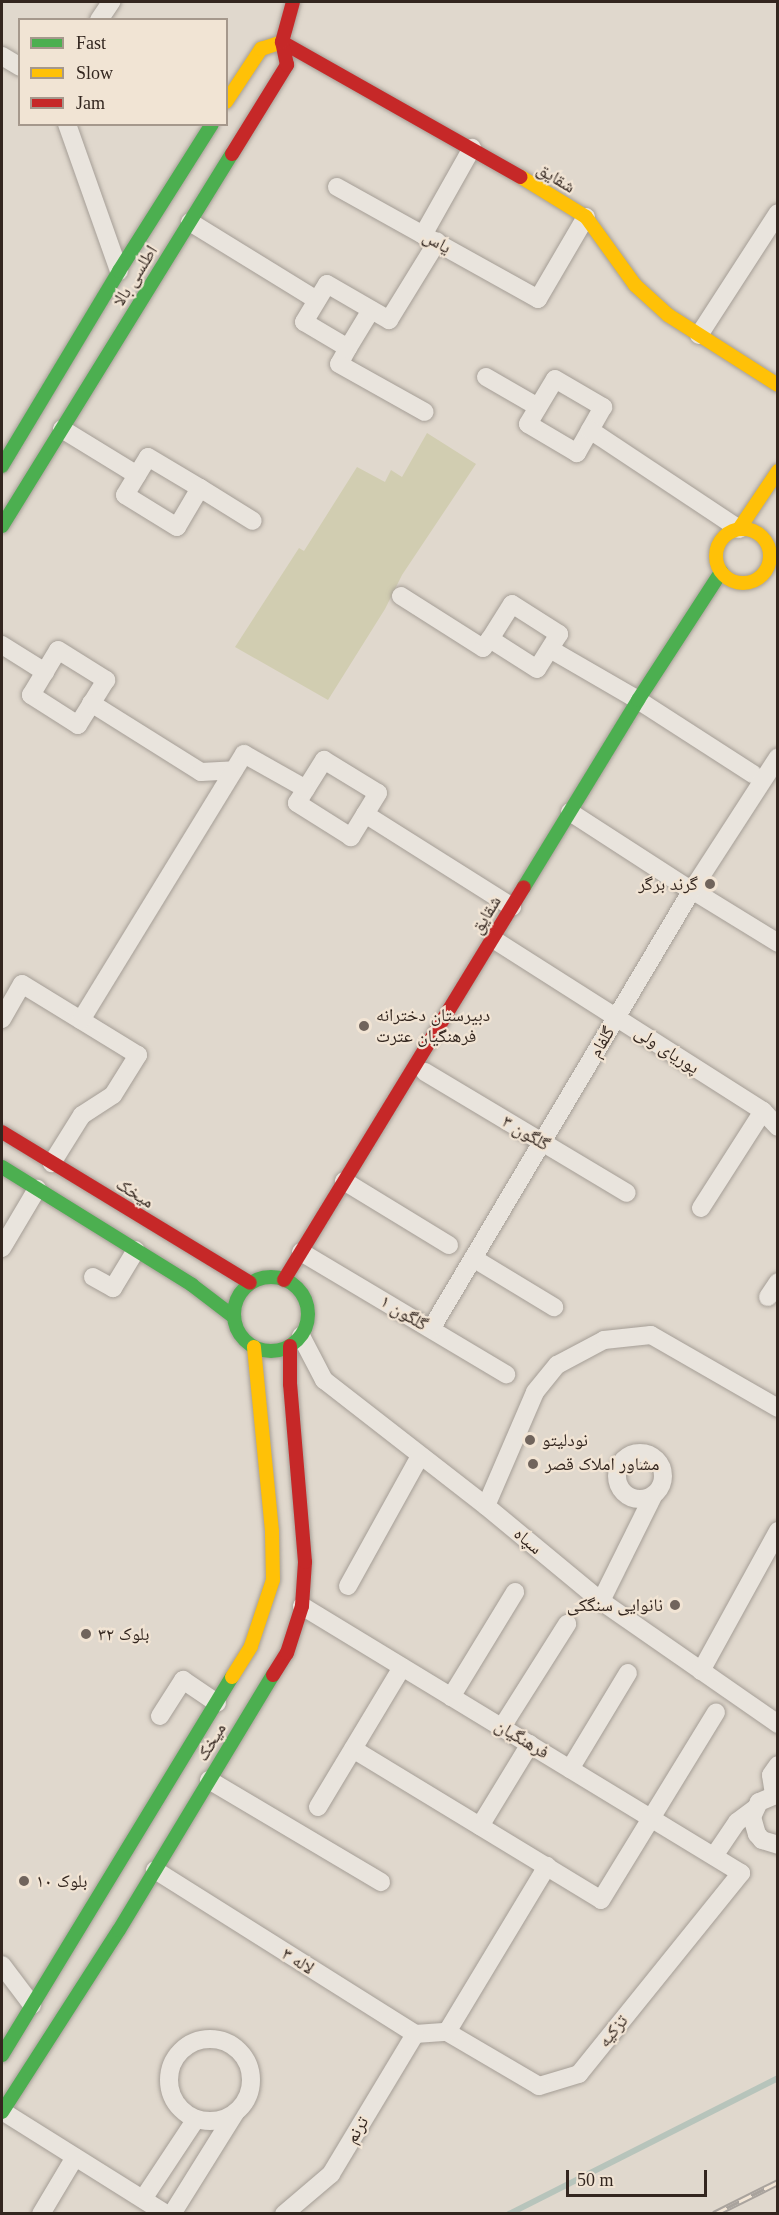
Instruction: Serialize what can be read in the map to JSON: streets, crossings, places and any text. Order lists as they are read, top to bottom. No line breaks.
{"streets":{"street":["شقایق","یاس","اطلسی بالا","گلفام","پوریای ولی","گلگون ۳","میخک","گلگون ۱","سپاه","فرهنگیان","لاله ۳","تزکیه","ترنم"]},"crossings":[["شقایق","یاس"],["شقایق","اطلسی بالا"],["شقایق","پوریای ولی"],["شقایق","میخک"],["شقایق","گلگون ۱"],["شقایق","سپاه"],["گلفام","پوریای ولی"],["گلفام","گلگون ۳"],["گلفام","گلگون ۱"],["میخک","سپاه"],["میخک","فرهنگیان"],["میخک","لاله ۳"],["فرهنگیان","تزکیه"],["لاله ۳","ترنم"]],"places":["گرند برگر","دبیرستان دخترانه فرهنگیان عترت","نودلیتو","مشاور املاک قصر","نانوایی سنگکی","بلوک ۳۲","بلوک ۱۰"],"legend":["Fast","Slow","Jam"],"scale_bar":"50 m"}
